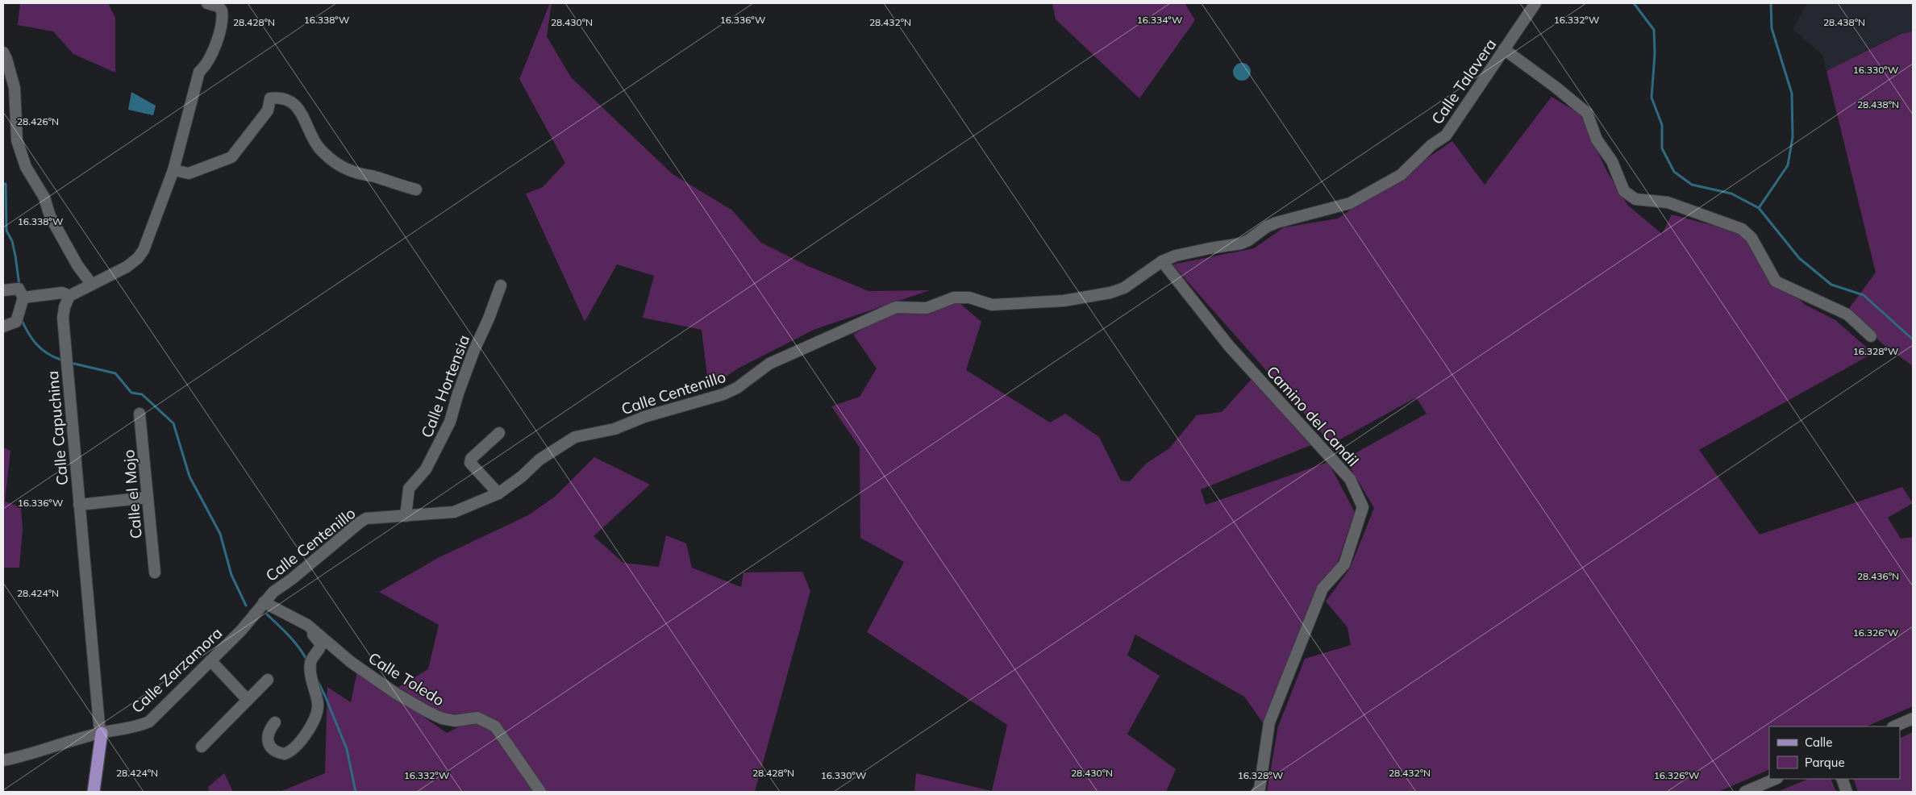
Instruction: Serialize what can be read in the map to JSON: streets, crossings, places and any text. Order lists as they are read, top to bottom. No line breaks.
{"streets":{"street":["Calle Talavera","Calle Hortensia","Calle Centenillo","Camino del Candil","Calle Capuchina","Calle el Mojo","Calle Zarzamora","Calle Toledo"]},"crossings":[["Calle Talavera","Calle Centenillo"],["Calle Talavera","Camino del Candil"],["Calle Hortensia","Calle Centenillo"],["Calle Centenillo","Camino del Candil"],["Calle Centenillo","Calle Zarzamora"],["Calle Centenillo","Calle Toledo"],["Calle Capuchina","Calle Zarzamora"],["Calle Zarzamora","Calle Toledo"]],"legend":["Calle","Parque"],"coordinates":["16.338°W","16.336°W","16.334°W","16.332°W","28.438°N","28.428°N","28.430°N","28.432°N","16.330°W","28.426°N","16.328°W","28.436°N","28.424°N","16.326°W"]}
